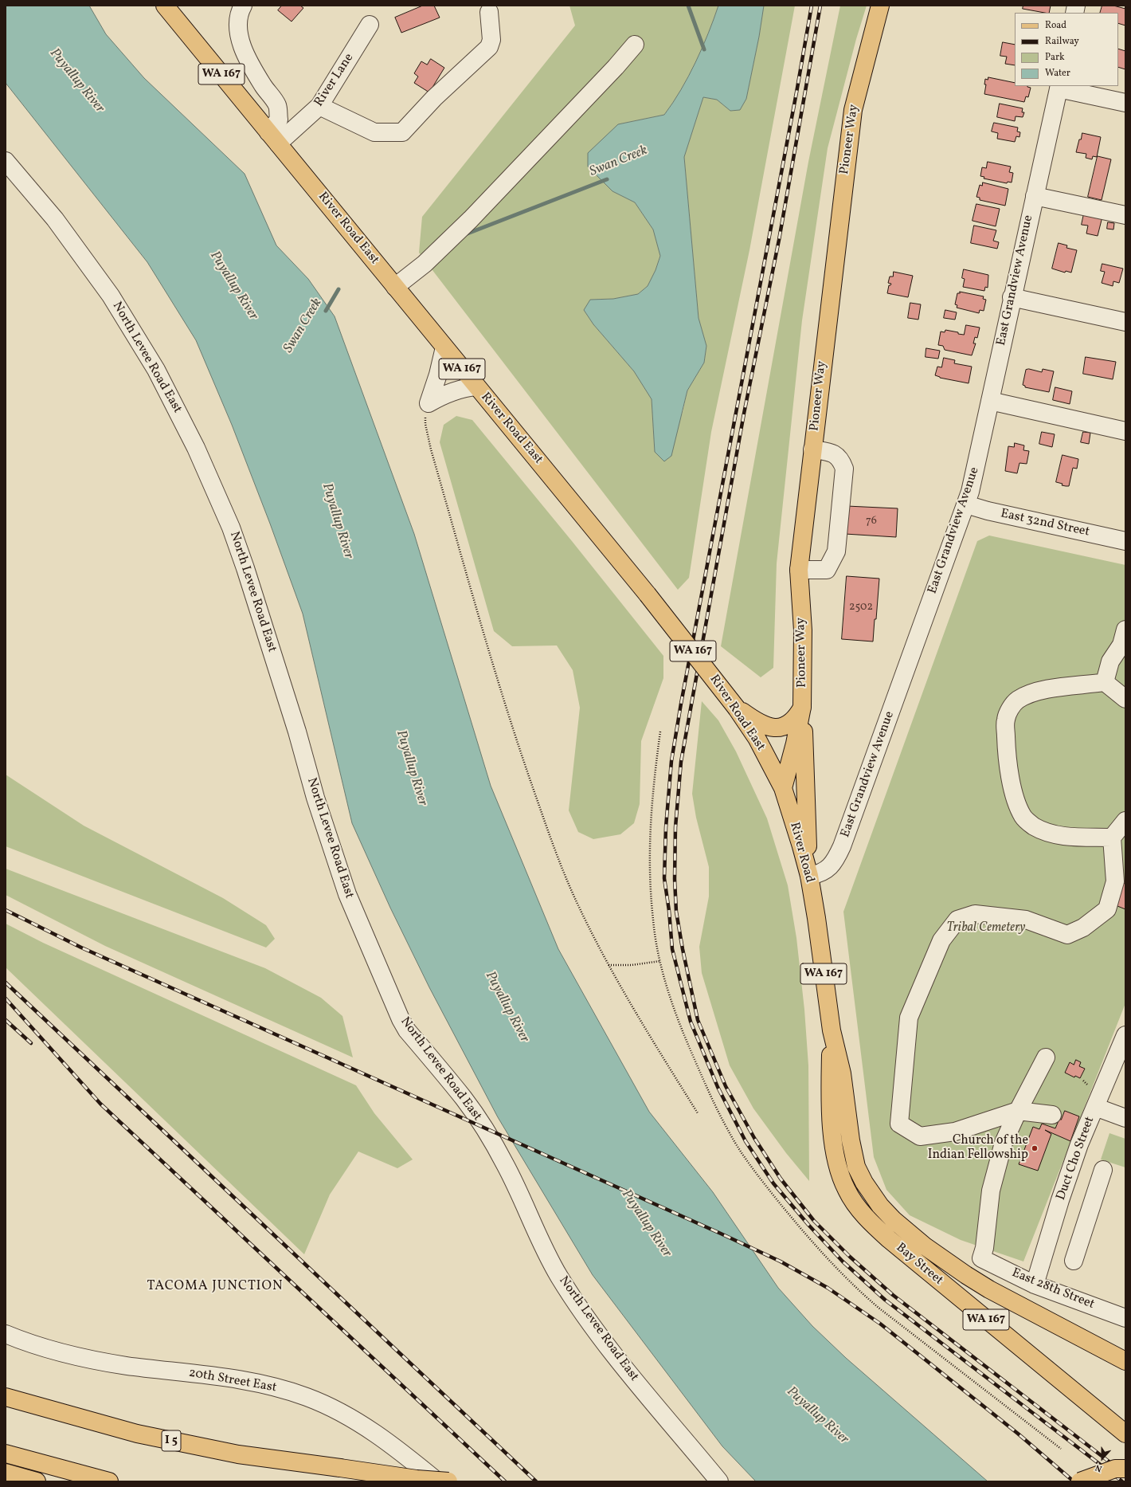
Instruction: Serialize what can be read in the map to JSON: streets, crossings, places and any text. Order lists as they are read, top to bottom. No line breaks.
{"streets":{"main road":["WA 167","Pioneer Way","River Road East","River Road","Bay Street","I 5"],"street":["River Lane","East Grandview Avenue","North Levee Road East","East 32nd Street","Duct Cho Street","East 28th Street","20th Street East"]},"crossings":[["River Lane","River Road East"],["Pioneer Way","River Road East"],["Pioneer Way","River Road"],["River Road East","River Road"],["East Grandview Avenue","East 32nd Street"],["East Grandview Avenue","River Road"],["River Road","Bay Street"],["Duct Cho Street","East 28th Street"]],"districts":["TACOMA JUNCTION"],"water":["Puyallup River","Swan Creek"],"parks":["Tribal Cemetery"],"places":["Church of the Indian Fellowship"],"house_numbers":["76","2502"],"legend":["Road","Railway","Park","Water"],"north":"bottom"}
